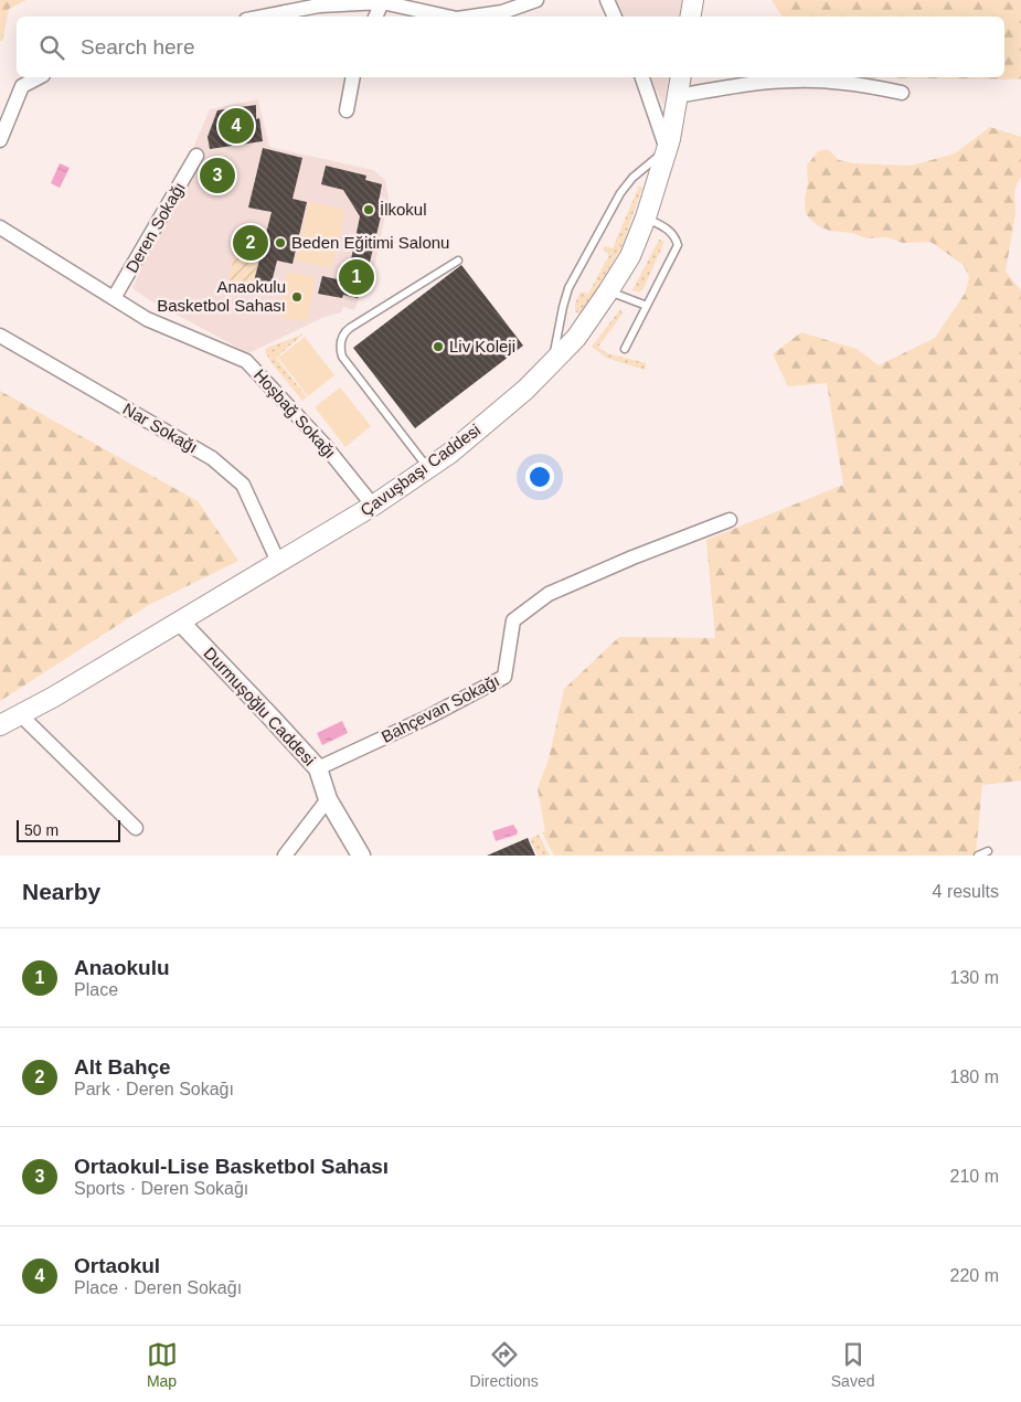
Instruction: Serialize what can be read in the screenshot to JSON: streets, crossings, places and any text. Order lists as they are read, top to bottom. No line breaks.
{"streets":{"main road":["Çavuşbaşı Caddesi"],"street":["Deren Sokağı","Hoşbağ Sokağı","Nar Sokağı","Durmuşoğlu Caddesi","Bahçevan Sokağı"]},"crossings":[["Deren Sokağı","Hoşbağ Sokağı"],["Hoşbağ Sokağı","Çavuşbaşı Caddesi"],["Nar Sokağı","Çavuşbaşı Caddesi"],["Çavuşbaşı Caddesi","Durmuşoğlu Caddesi"],["Durmuşoğlu Caddesi","Bahçevan Sokağı"]],"places":["İlkokul","Beden Eğitimi Salonu","Anaokulu Basketbol Sahası","Liv Koleji"],"scale_bar":"50 m","page":{"search":"Search here","pins":["4","3","2","1"],"scale":"50 m","heading":["Nearby","4 results"],"list":[{"mark":"1","name":"Anaokulu","note":"Place","value":"130 m"},{"mark":"2","name":"Alt Bahçe","note":"Park · Deren Sokağı","value":"180 m"},{"mark":"3","name":"Ortaokul-Lise Basketbol Sahası","note":"Sports · Deren Sokağı","value":"210 m"},{"mark":"4","name":"Ortaokul","note":"Place · Deren Sokağı","value":"220 m"}],"nav":["Map","Directions","Saved"]}}
